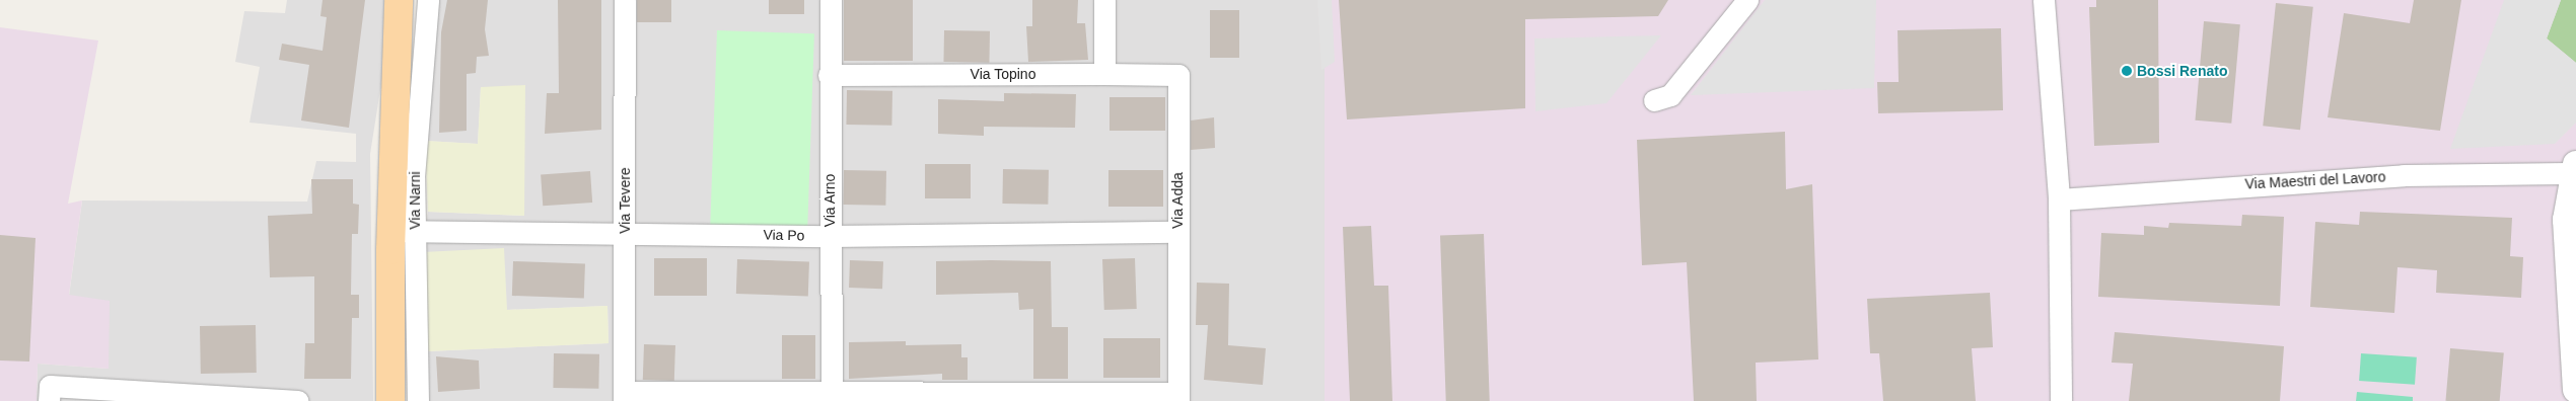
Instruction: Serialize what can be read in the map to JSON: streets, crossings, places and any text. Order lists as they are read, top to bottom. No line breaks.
{"streets":{"main road":["Via Narni"],"street":["Via Topino","Via Maestri del Lavoro","Via Tevere","Via Arno","Via Adda","Via Po"]},"crossings":[["Via Topino","Via Arno"],["Via Topino","Via Adda"],["Via Narni","Via Po"],["Via Tevere","Via Po"],["Via Arno","Via Po"],["Via Adda","Via Po"]],"places":["Bossi Renato"]}
